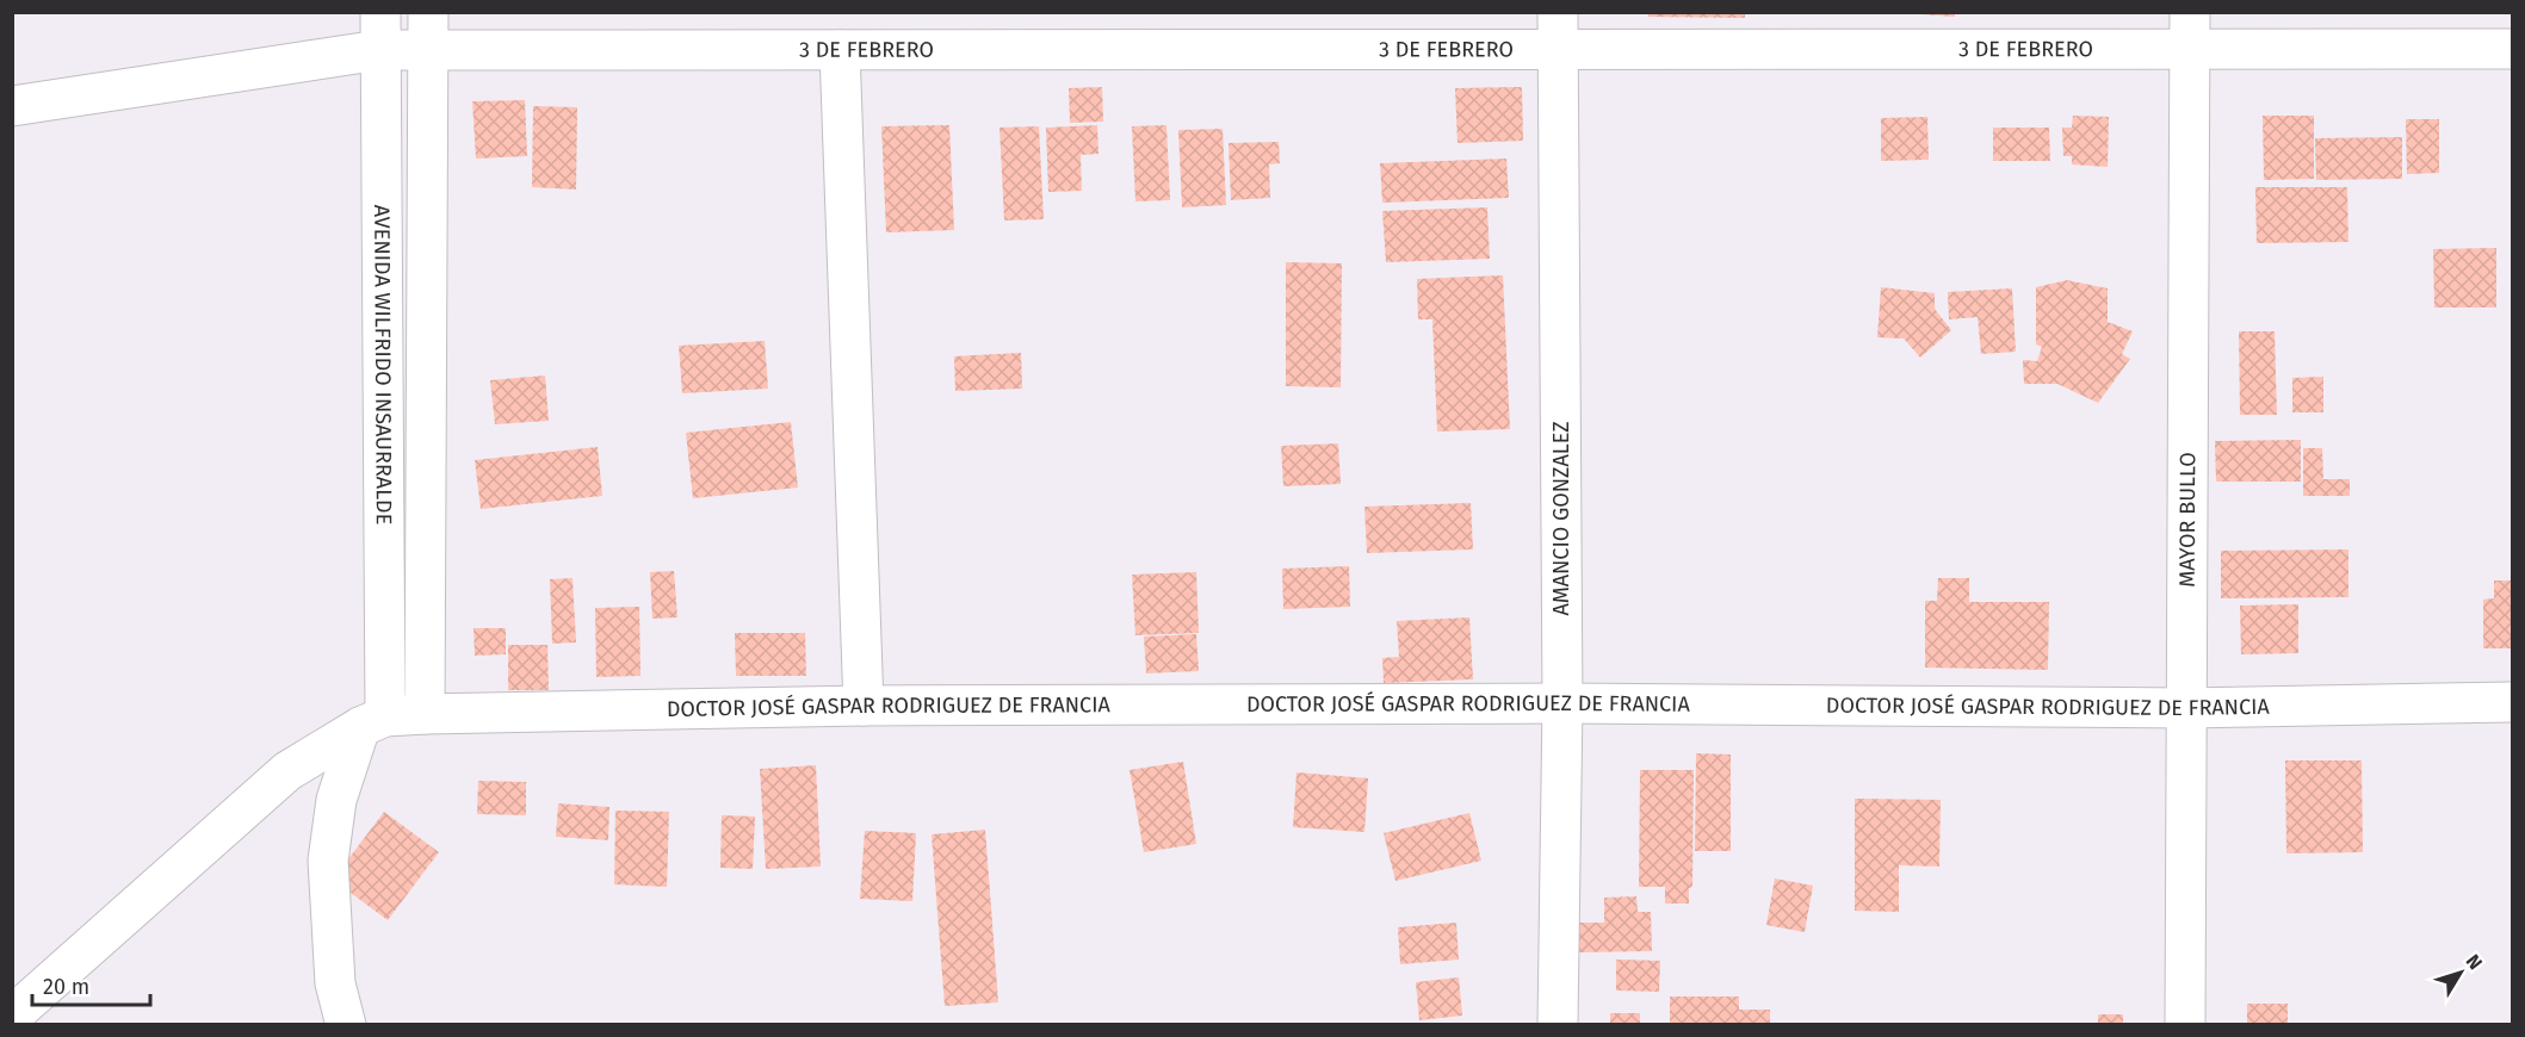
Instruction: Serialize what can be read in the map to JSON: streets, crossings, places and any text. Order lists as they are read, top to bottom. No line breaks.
{"streets":{"street":["3 DE FEBRERO","AVENIDA WILFRIDO INSAURRALDE","AMANCIO GONZALEZ","MAYOR BULLO","DOCTOR JOSÉ GASPAR RODRIGUEZ DE FRANCIA"]},"crossings":[["3 DE FEBRERO","AVENIDA WILFRIDO INSAURRALDE"],["3 DE FEBRERO","AMANCIO GONZALEZ"],["3 DE FEBRERO","MAYOR BULLO"],["AVENIDA WILFRIDO INSAURRALDE","DOCTOR JOSÉ GASPAR RODRIGUEZ DE FRANCIA"],["AMANCIO GONZALEZ","DOCTOR JOSÉ GASPAR RODRIGUEZ DE FRANCIA"],["MAYOR BULLO","DOCTOR JOSÉ GASPAR RODRIGUEZ DE FRANCIA"]],"scale_bar":"20 m","north":"top right"}
